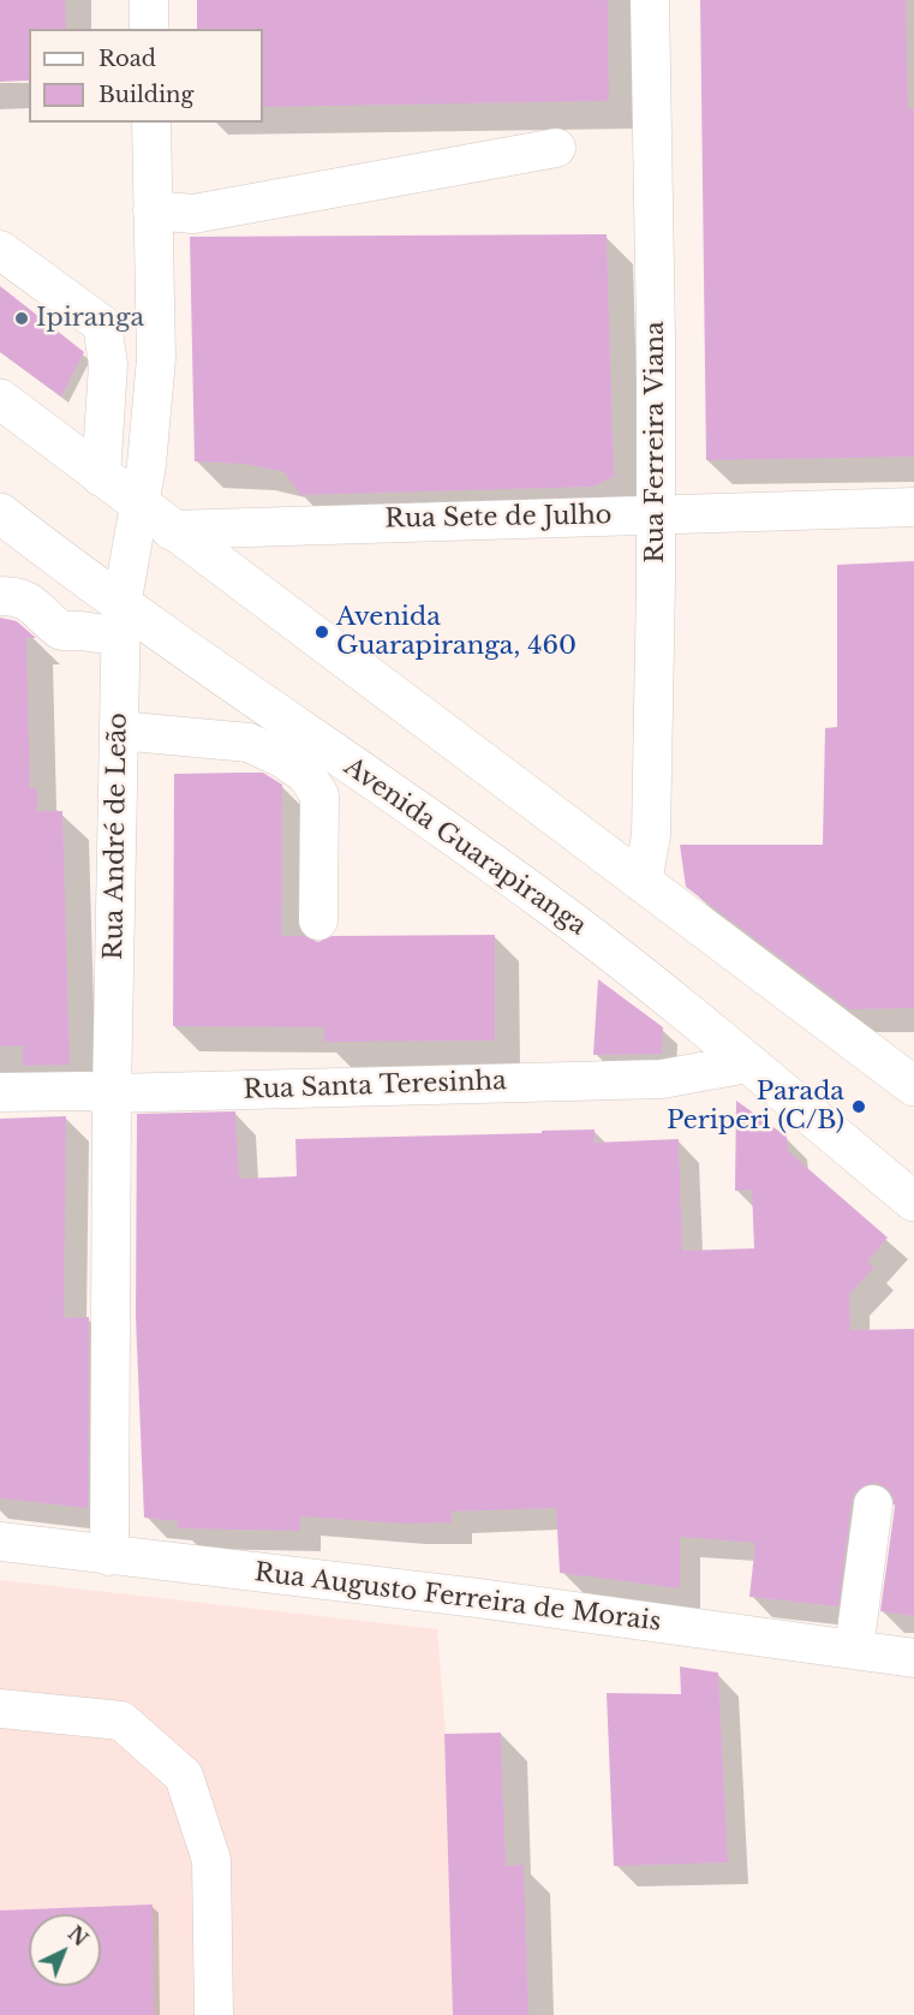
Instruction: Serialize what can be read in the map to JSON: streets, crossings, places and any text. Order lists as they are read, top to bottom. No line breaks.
{"streets":{"main road":["Avenida Guarapiranga"],"street":["Rua Ferreira Viana","Rua Sete de Julho","Rua André de Leão","Rua Santa Teresinha","Rua Augusto Ferreira de Morais"]},"crossings":[["Rua Ferreira Viana","Rua Sete de Julho"],["Rua André de Leão","Avenida Guarapiranga"],["Rua André de Leão","Rua Santa Teresinha"],["Rua André de Leão","Rua Augusto Ferreira de Morais"],["Avenida Guarapiranga","Rua Santa Teresinha"]],"places":["Ipiranga","Avenida Guarapiranga, 460","Parada Periperi (C/B)"],"legend":["Road","Building"],"north":"top right"}
